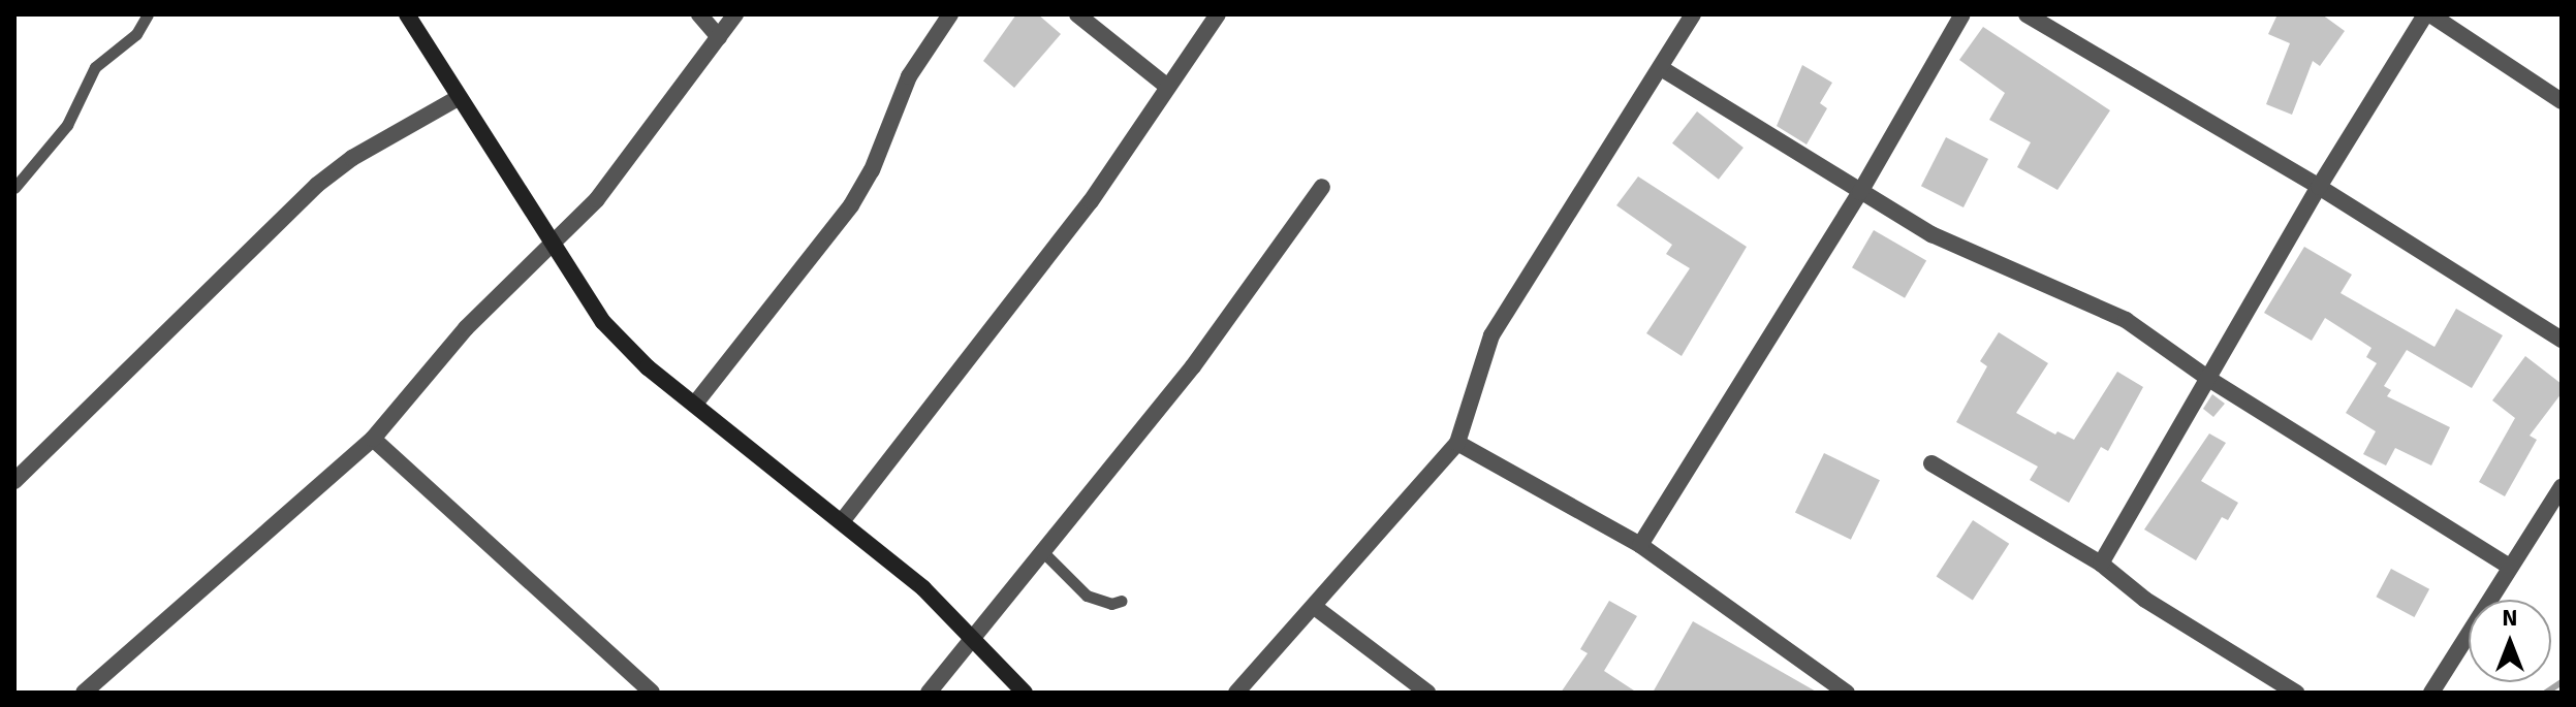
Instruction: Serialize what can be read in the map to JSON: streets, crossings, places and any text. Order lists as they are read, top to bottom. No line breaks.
{"north":"top"}
